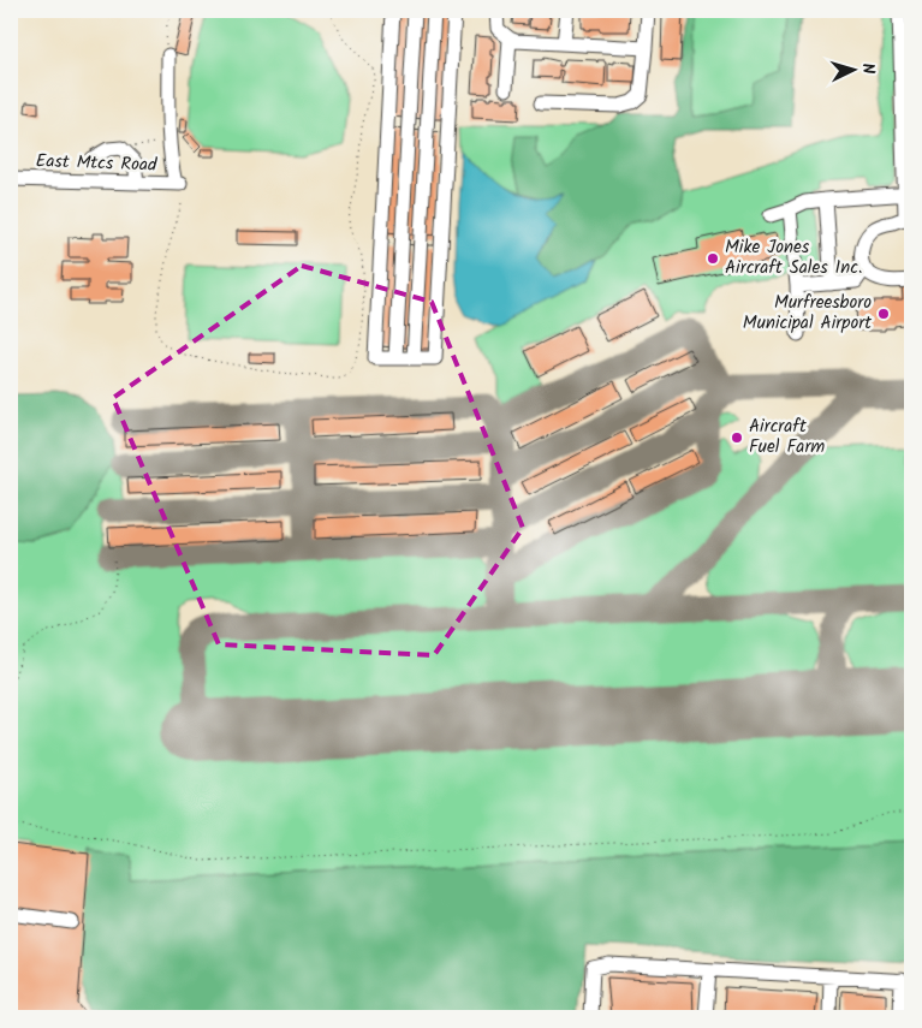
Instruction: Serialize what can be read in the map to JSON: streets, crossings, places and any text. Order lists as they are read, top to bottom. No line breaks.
{"streets":{"street":["East Mtcs Road"]},"places":["Mike Jones Aircraft Sales Inc.","Murfreesboro Municipal Airport","Aircraft Fuel Farm"],"north":"right"}
